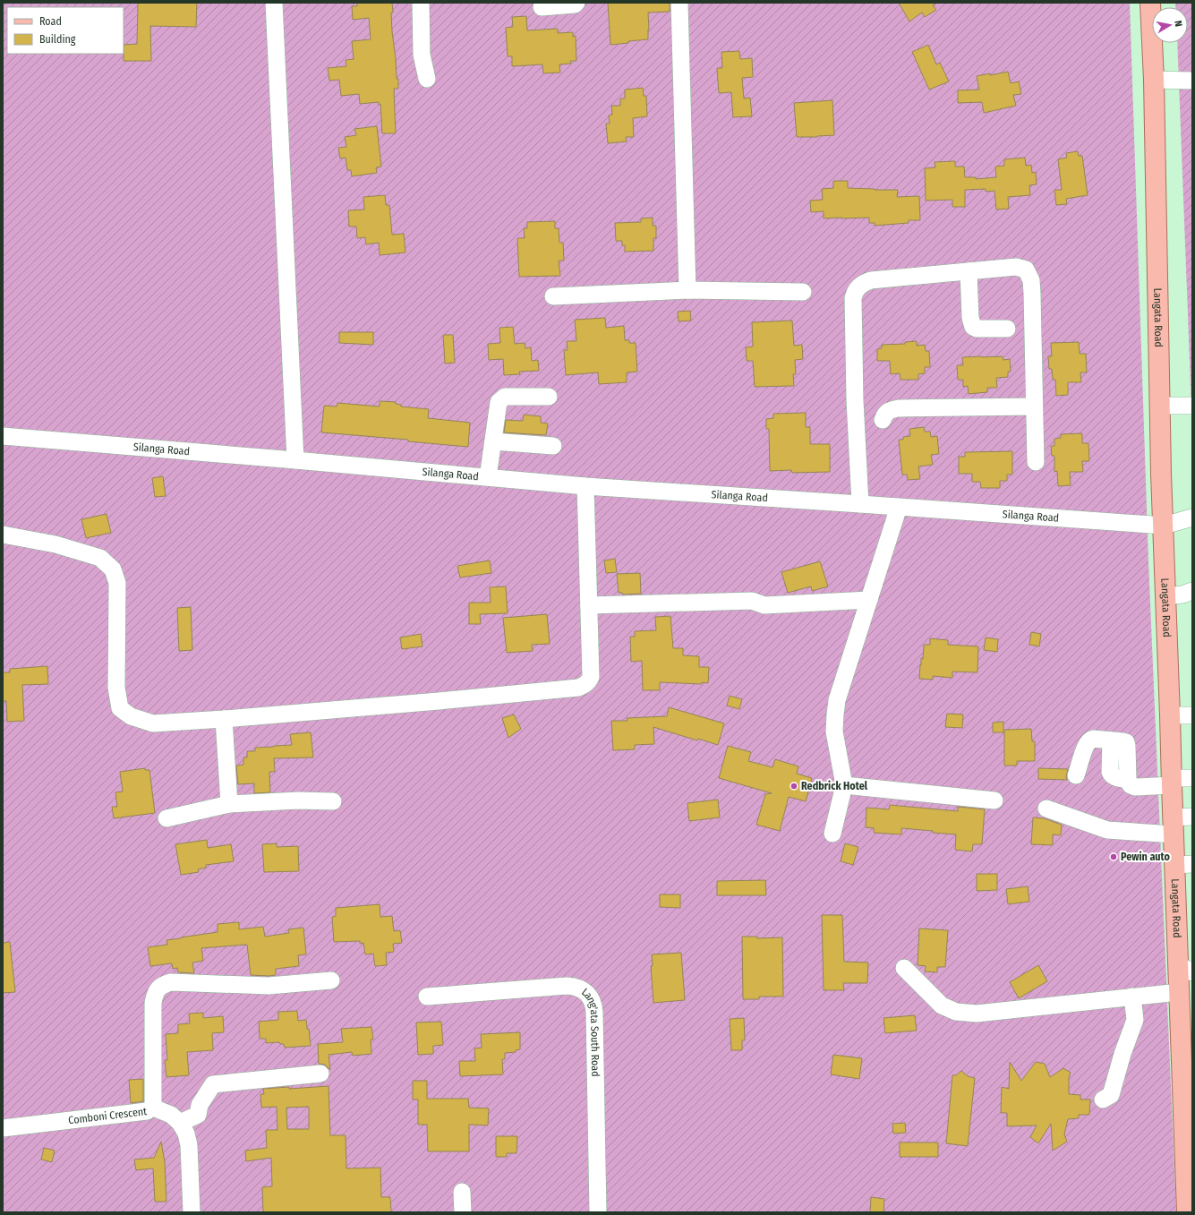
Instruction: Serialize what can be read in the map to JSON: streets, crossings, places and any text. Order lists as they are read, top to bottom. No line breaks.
{"streets":{"main road":["Langata Road"],"street":["Silanga Road","Lang'ata South Road","Comboni Crescent"]},"crossings":[["Langata Road","Silanga Road"]],"places":["Redbrick Hotel","Pewin auto"],"legend":["Road","Building"],"north":"right"}
